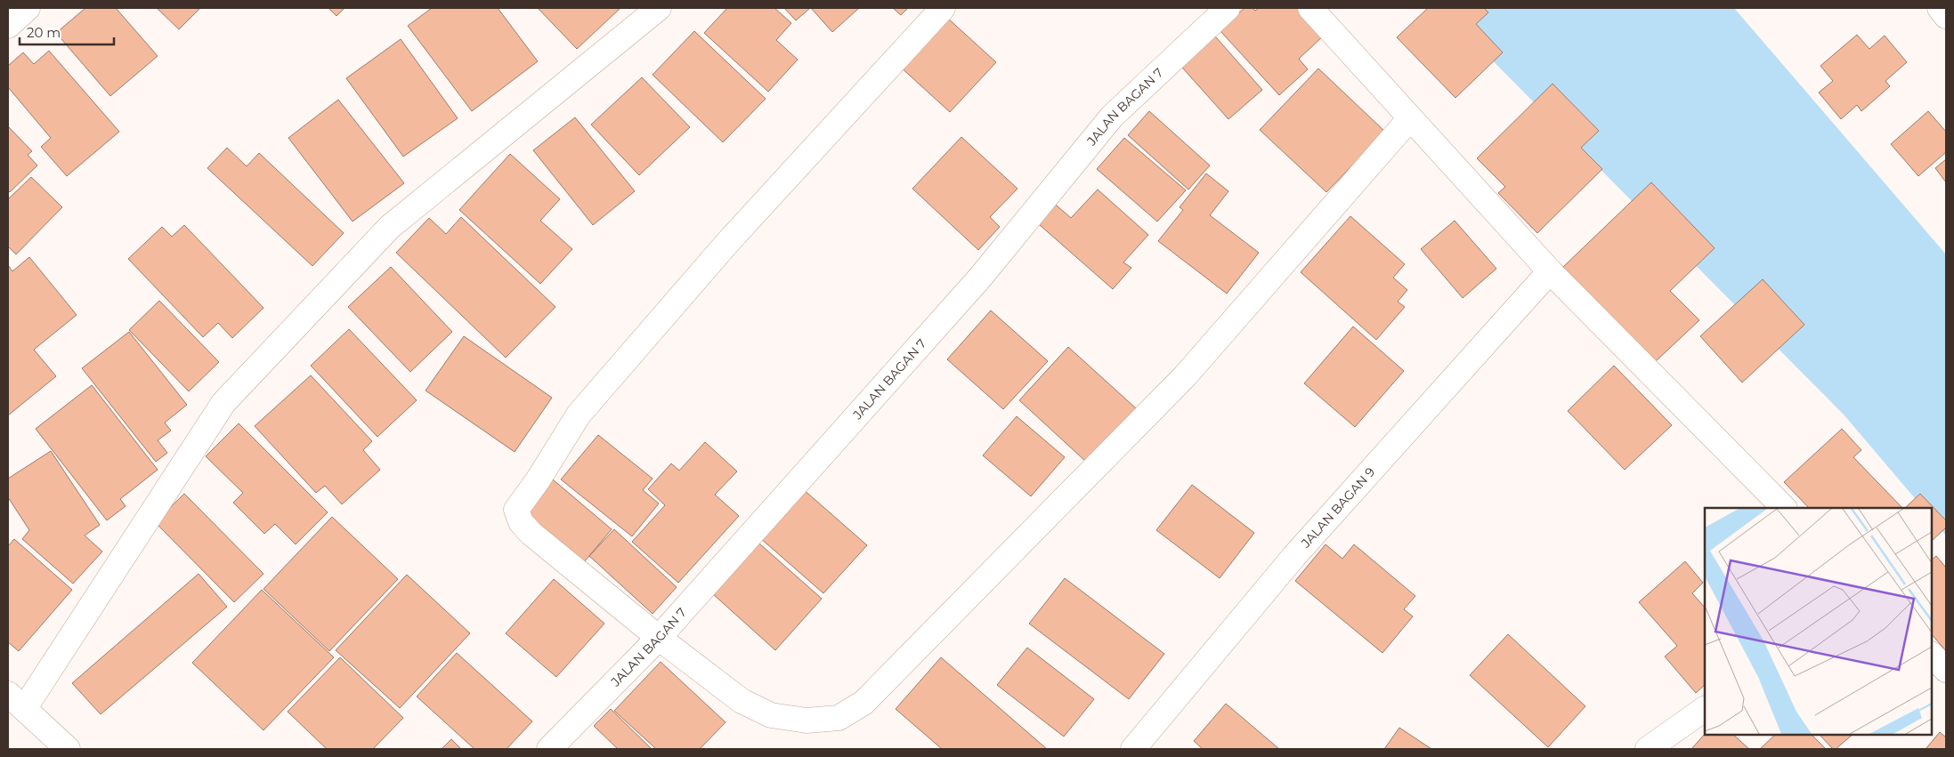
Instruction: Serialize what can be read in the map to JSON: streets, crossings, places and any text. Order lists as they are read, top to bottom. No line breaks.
{"streets":{"street":["JALAN BAGAN 7","JALAN BAGAN 9"]},"scale_bar":"20 m"}
